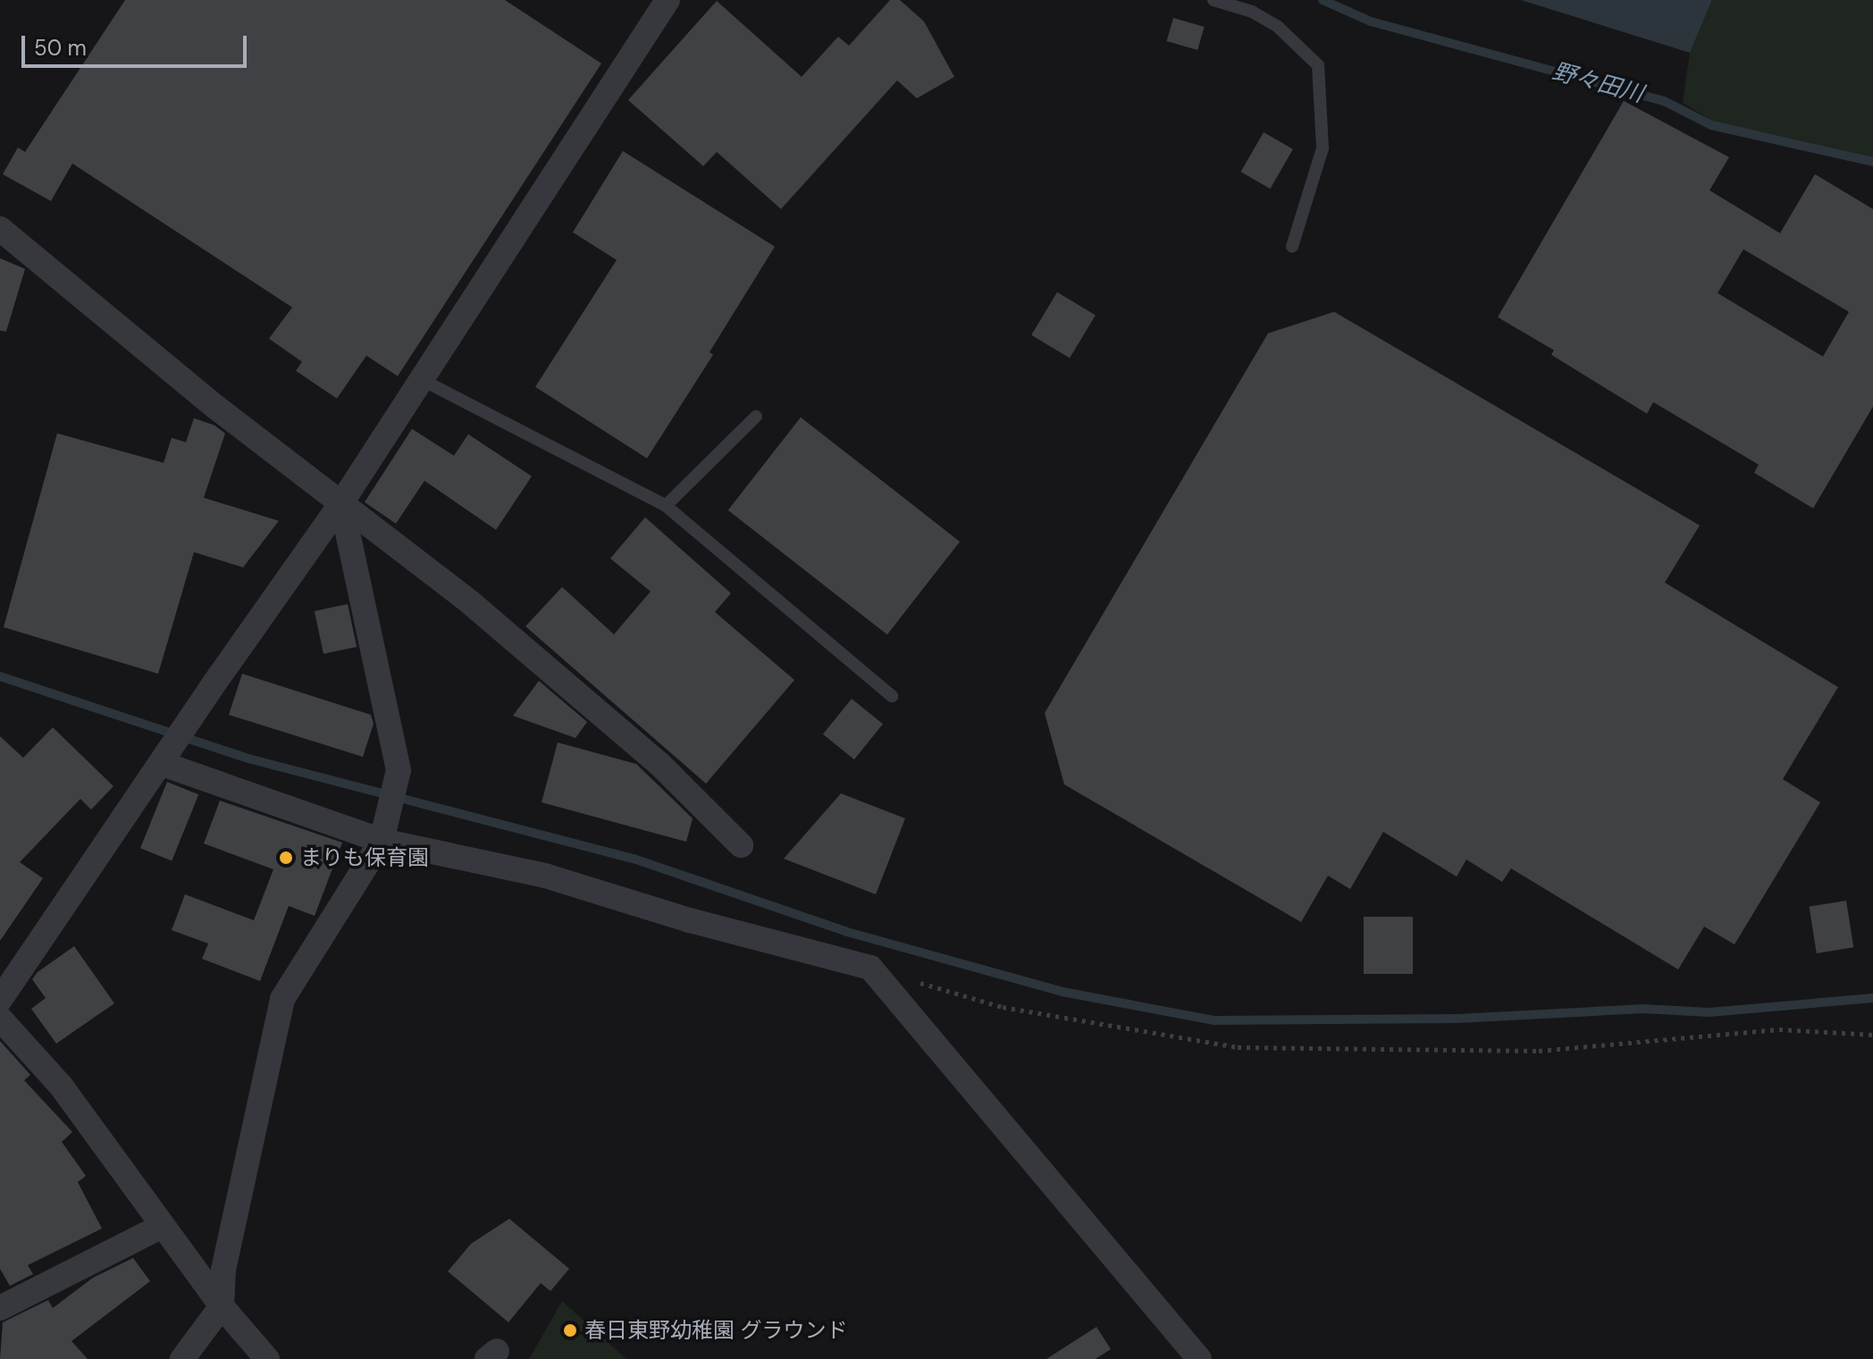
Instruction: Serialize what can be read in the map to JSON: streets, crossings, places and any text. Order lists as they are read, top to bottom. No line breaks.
{"water":["野々田川"],"places":["まりも保育園","春日東野幼稚園 グラウンド"],"scale_bar":"50 m"}
